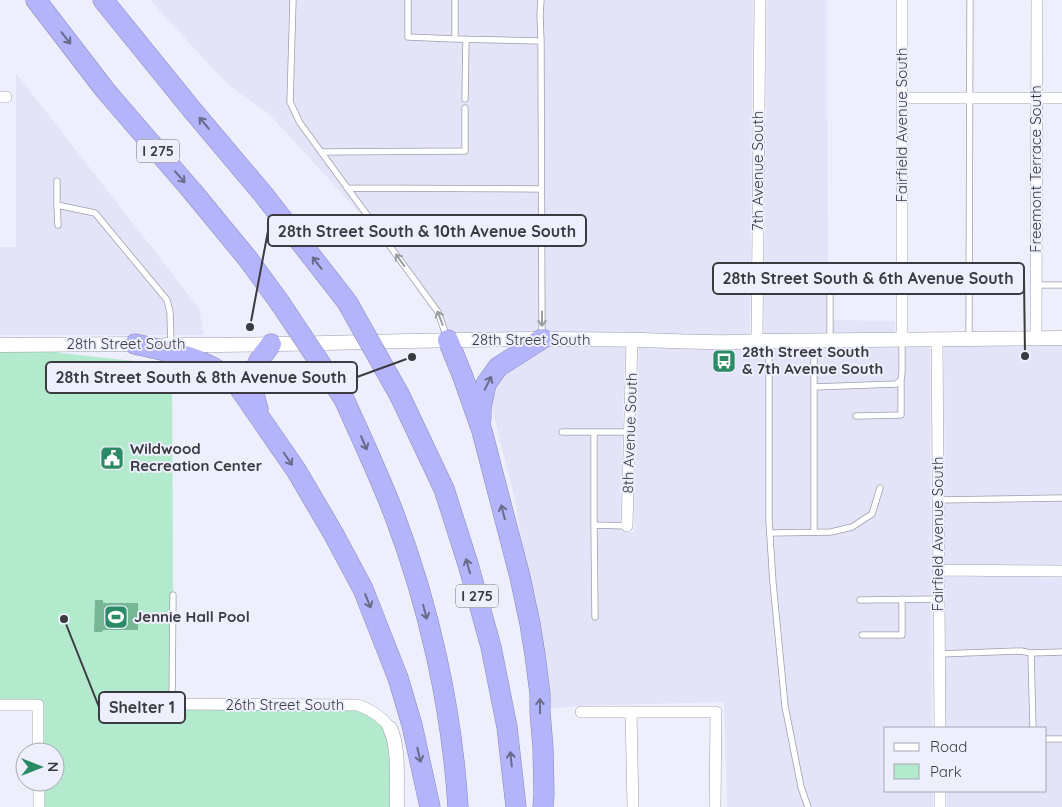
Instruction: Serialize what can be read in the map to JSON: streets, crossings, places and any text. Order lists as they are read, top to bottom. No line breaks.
{"streets":{"highway":["I 275"],"street":["Fairfield Avenue South","Freemont Terrace South","7th Avenue South","28th Street South","8th Avenue South","26th Street South"]},"crossings":[["Fairfield Avenue South","28th Street South"],["Freemont Terrace South","28th Street South"],["7th Avenue South","28th Street South"],["28th Street South","8th Avenue South"]],"places":{"other":["28th Street South & 10th Avenue South","28th Street South & 6th Avenue South","28th Street South & 8th Avenue South","Shelter 1"],"bus stop":["28th Street South & 7th Avenue South"],"public building":["Wildwood Recreation Center"],"sports":["Jennie Hall Pool"]},"legend":["Road","Park"],"north":"right"}
